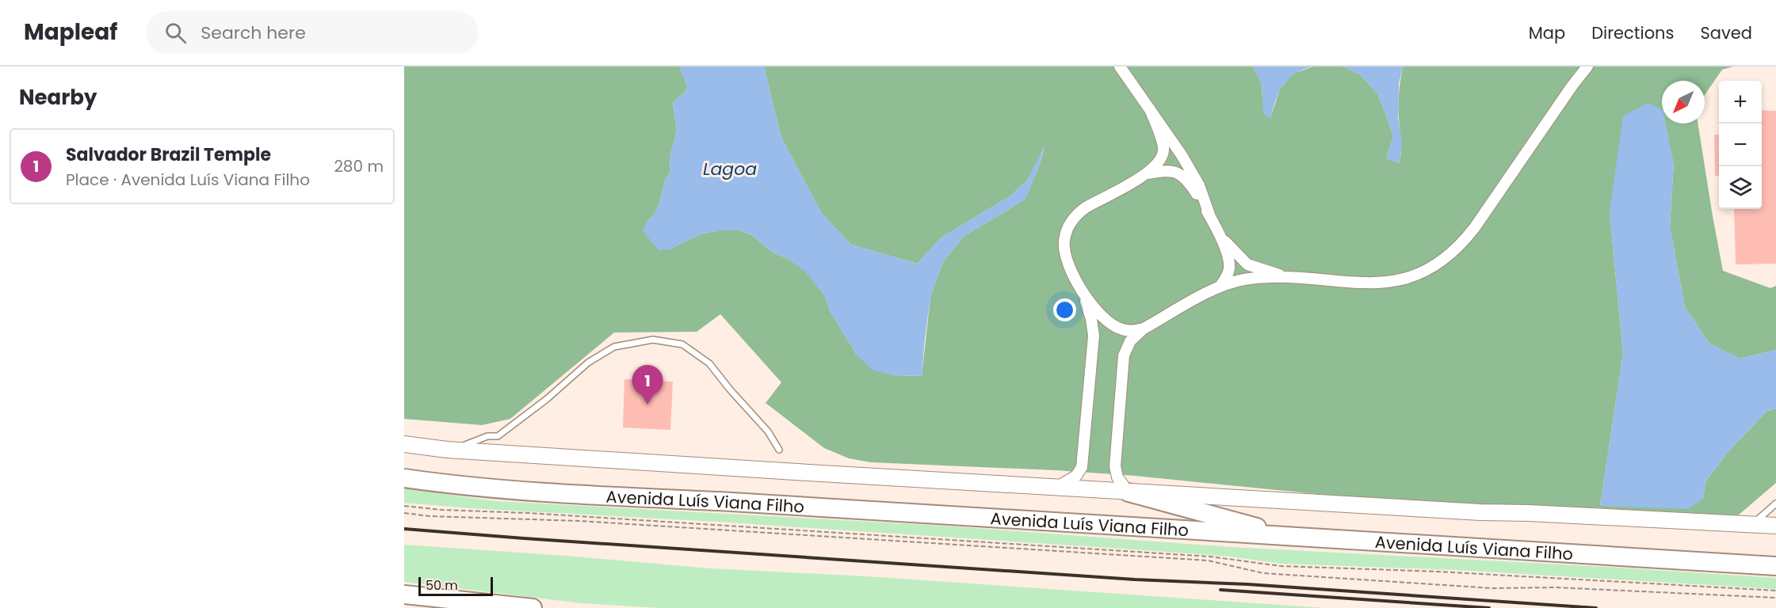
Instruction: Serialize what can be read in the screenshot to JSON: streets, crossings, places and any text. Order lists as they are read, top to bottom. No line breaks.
{"streets":{"highway":["Avenida Luís Viana Filho"]},"water":["Lagoa"],"scale_bar":"50 m","north":"bottom left","page":{"header":"Mapleaf","search":"Search here","nav":["Map","Directions","Saved"],"heading":"Nearby","map_buttons":["+","−"],"list":[{"mark":"1","name":"Salvador Brazil Temple","note":"Place · Avenida Luís Viana Filho","value":"280 m"}],"pins":"1","scale":"50 m"}}
